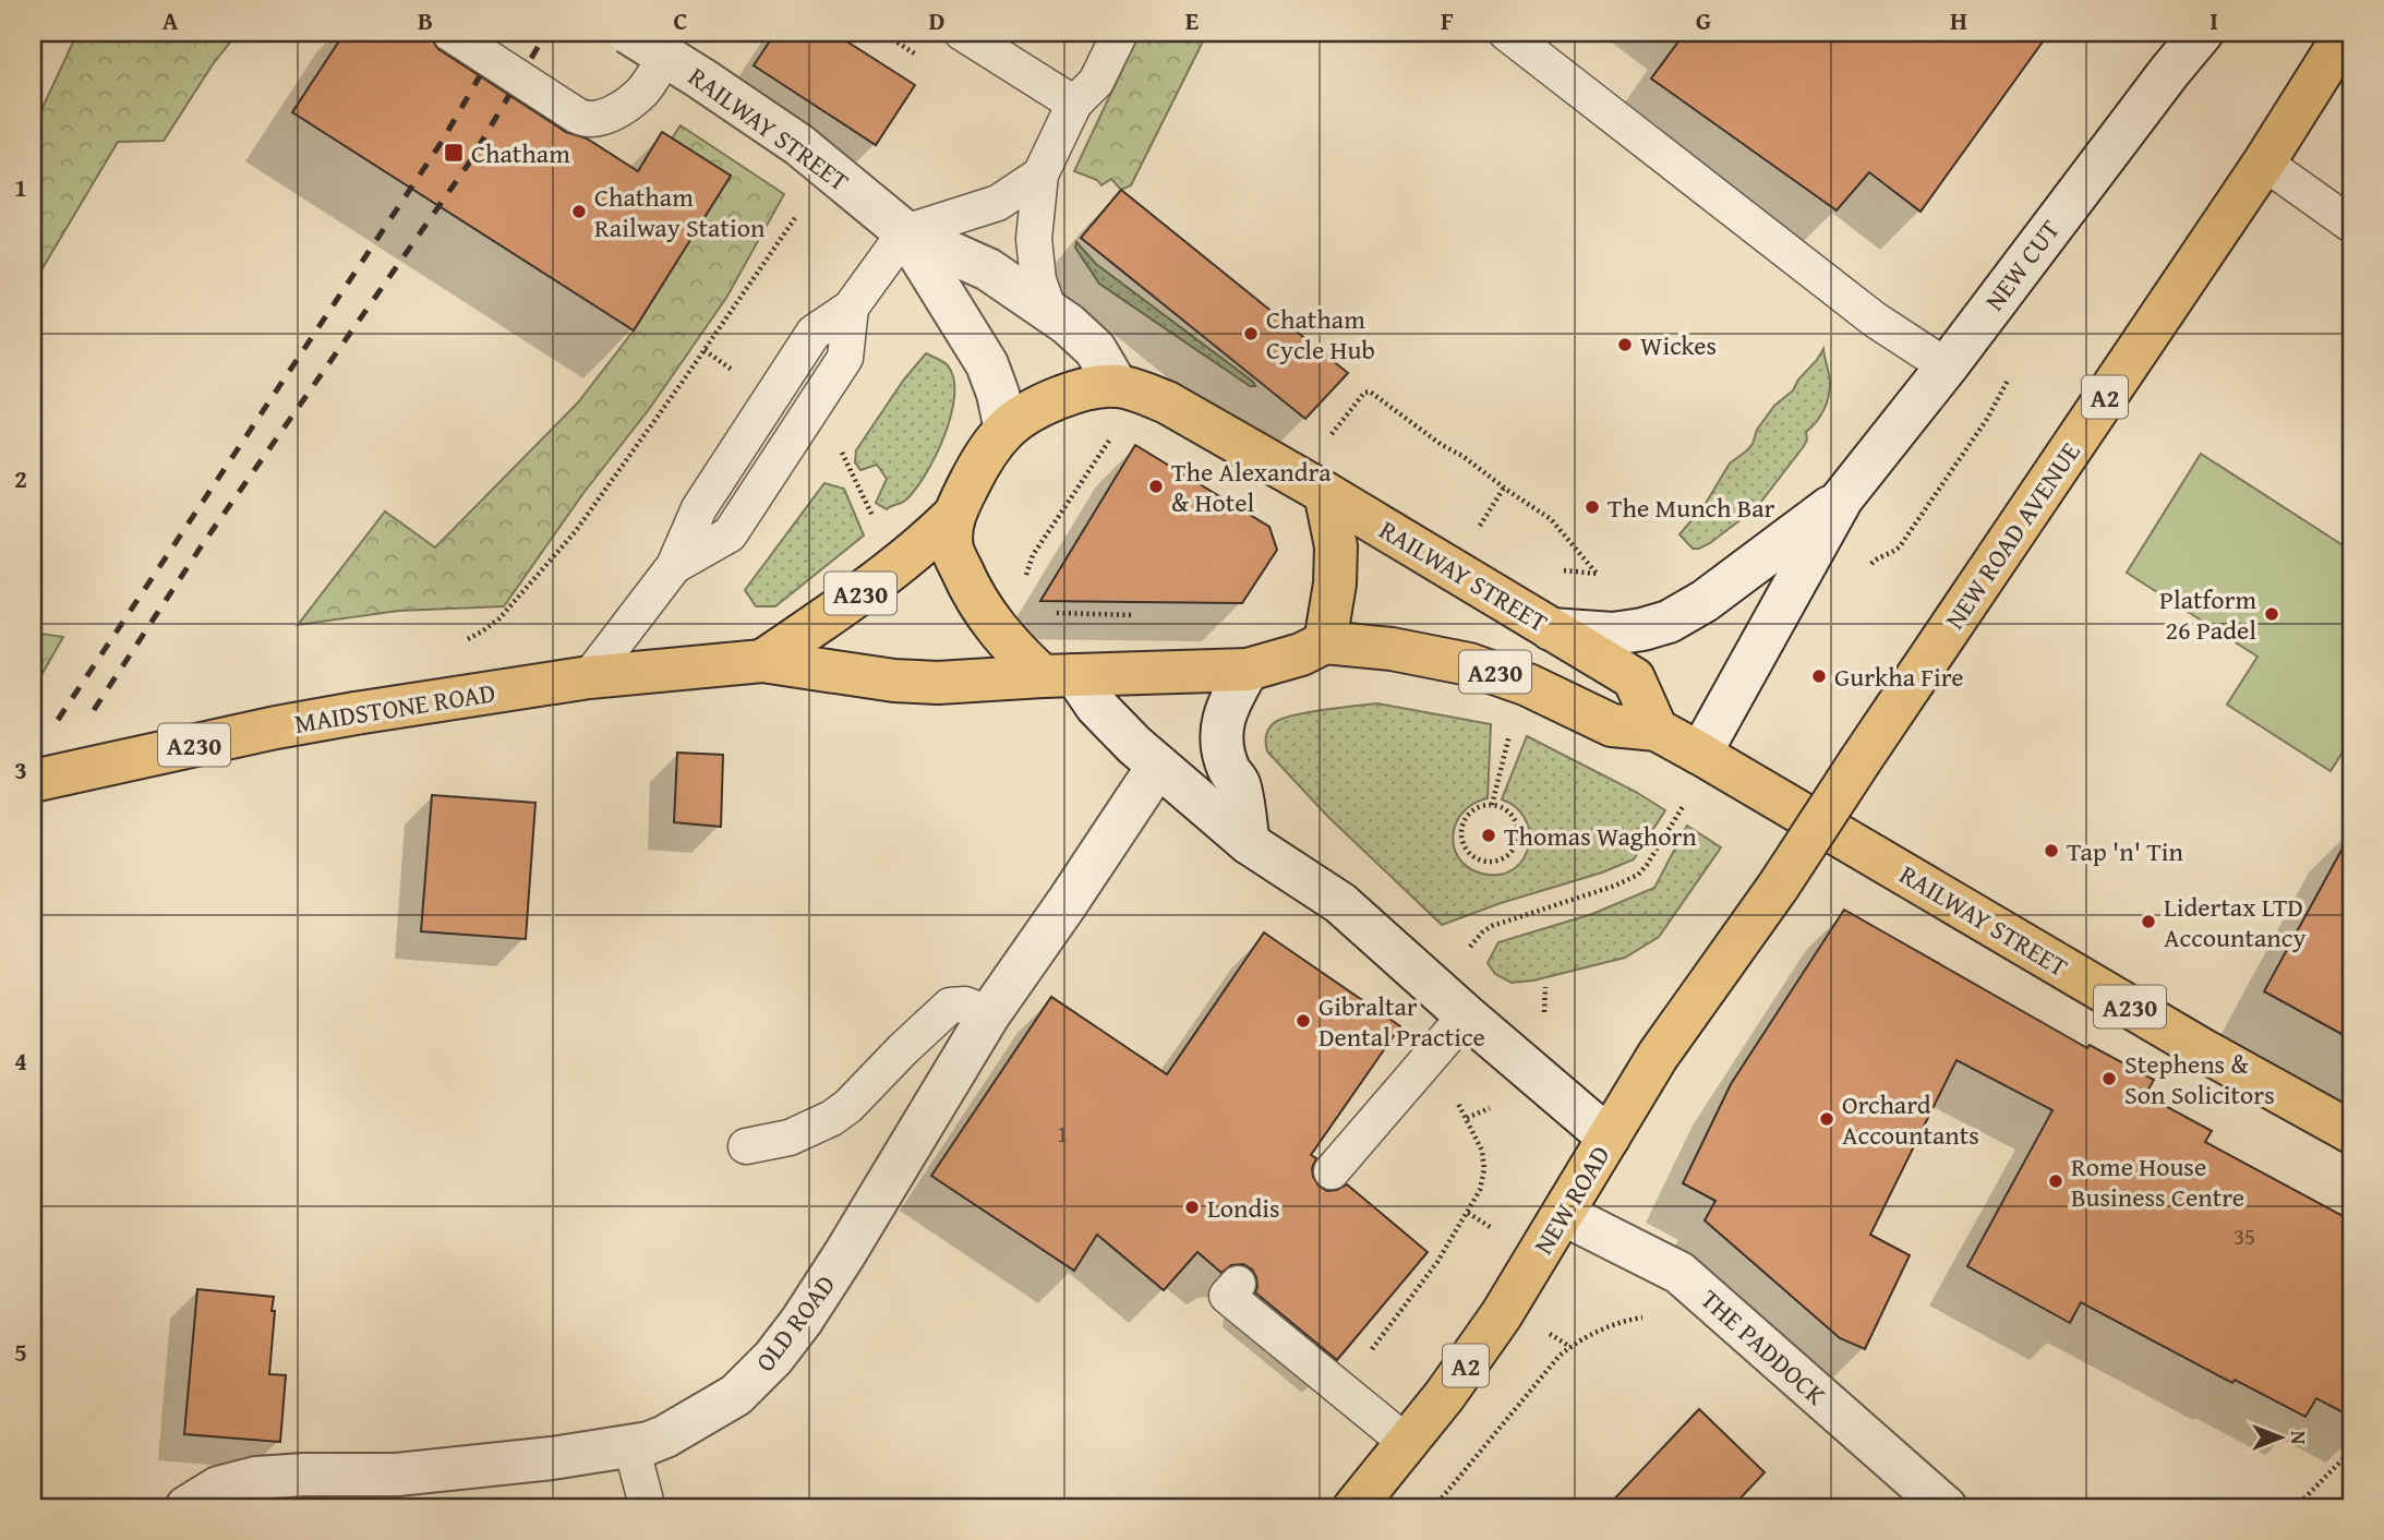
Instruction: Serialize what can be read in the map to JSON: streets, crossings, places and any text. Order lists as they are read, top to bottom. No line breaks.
{"streets":{"main road":["RAILWAY STREET","A2","NEW ROAD AVENUE","A230","MAIDSTONE ROAD","NEW ROAD"],"street":["NEW CUT","OLD ROAD","THE PADDOCK"]},"crossings":[["RAILWAY STREET","NEW CUT"],["RAILWAY STREET","MAIDSTONE ROAD"],["NEW ROAD AVENUE","NEW ROAD"],["NEW ROAD","THE PADDOCK"]],"places":{"transit":["Chatham"],"other":["Chatham Railway Station","Chatham Cycle Hub","Wickes","The Alexandra & Hotel","The Munch Bar","Platform 26 Padel","Gurkha Fire","Thomas Waghorn","Tap 'n' Tin","Lidertax LTD Accountancy","Gibraltar Dental Practice","Stephens & Son Solicitors","Orchard Accountants","Rome House Business Centre","Londis"]},"house_numbers":["1","35"],"north":"right","grid":{"columns":["A","B","C","D","E","F","G","H","I"],"rows":["1","2","3","4","5"]}}
